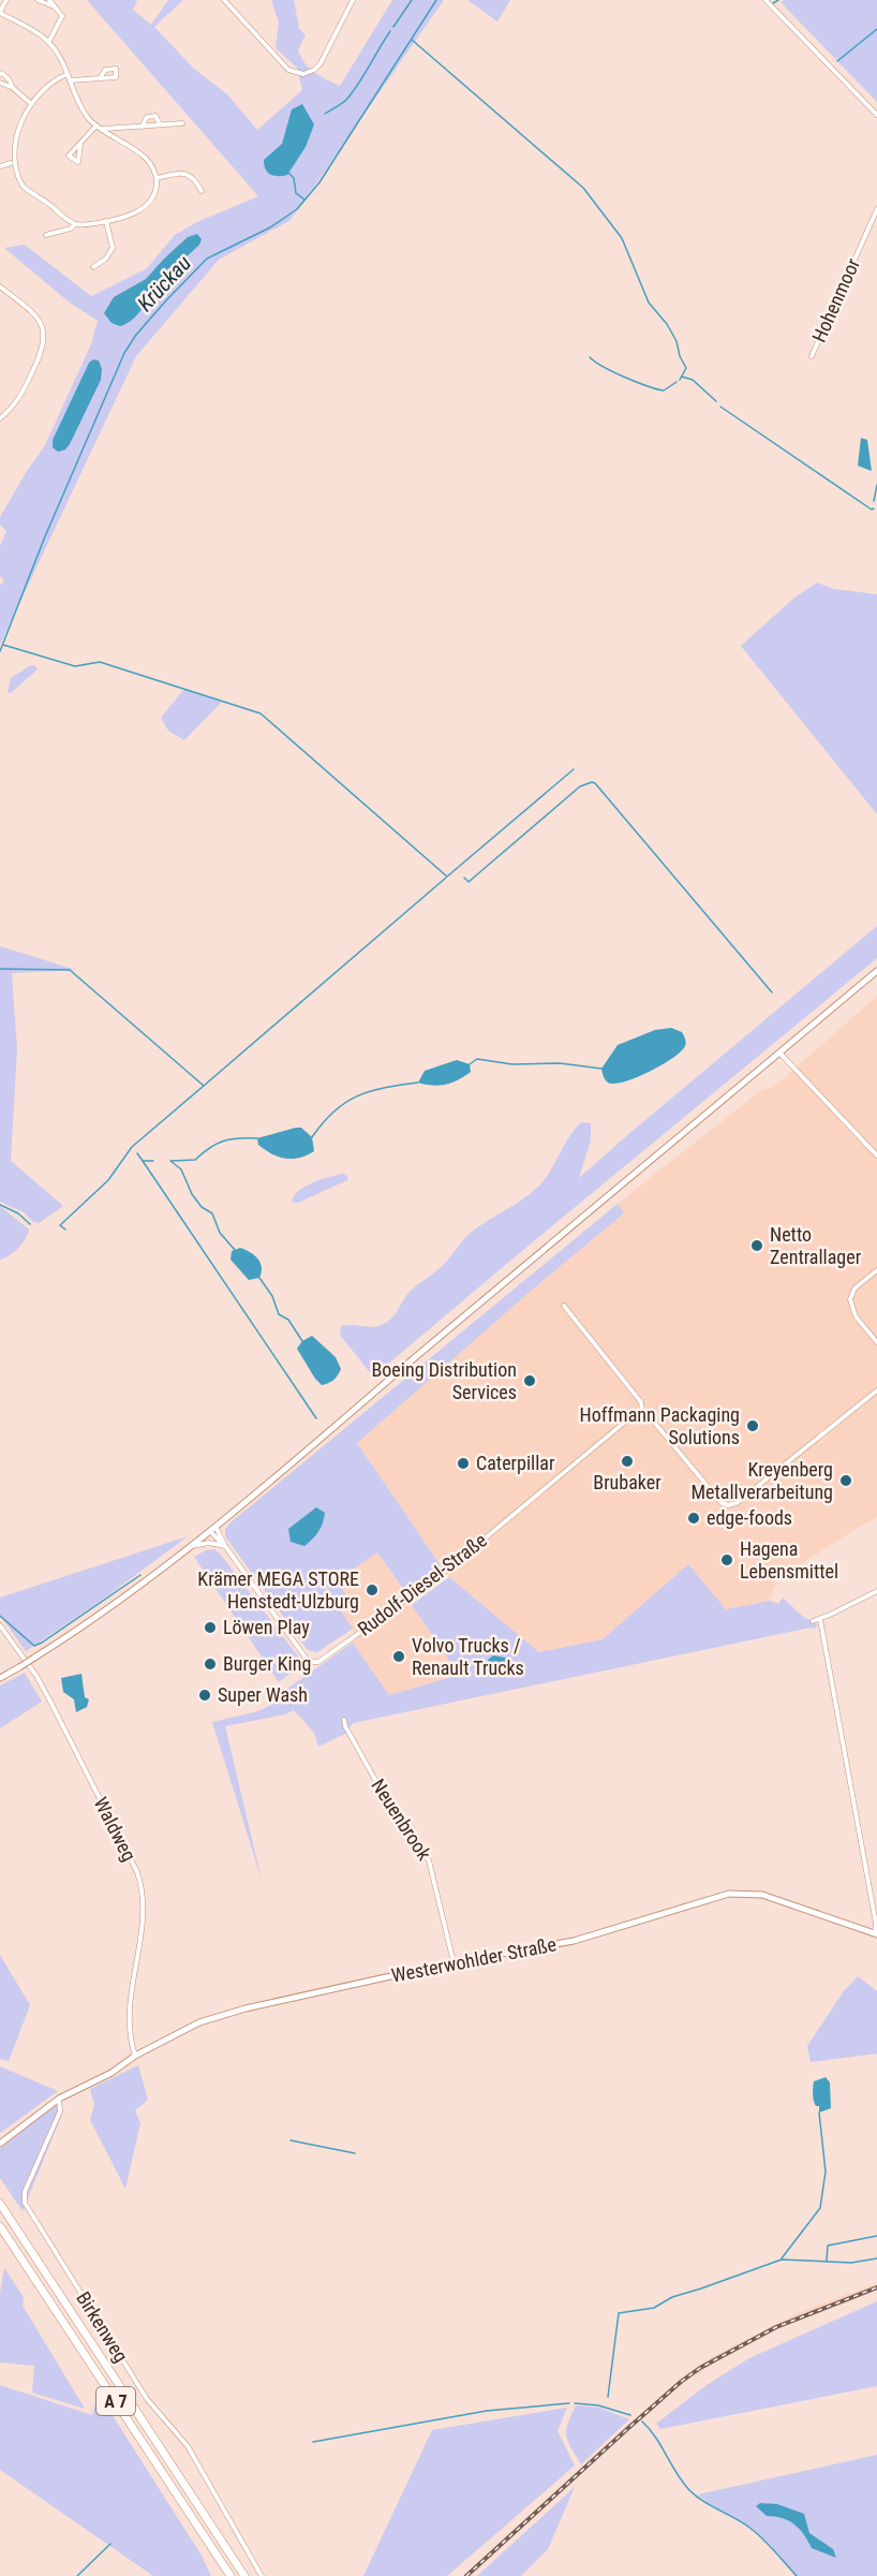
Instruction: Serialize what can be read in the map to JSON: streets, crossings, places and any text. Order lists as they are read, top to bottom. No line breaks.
{"streets":{"highway":["A 7"],"main road":["Westerwohlder Straße"],"street":["Hohenmoor","Rudolf-Diesel-Straße","Neuenbrook","Waldweg","Birkenweg"]},"crossings":[["Neuenbrook","Westerwohlder Straße"],["Waldweg","Westerwohlder Straße"],["Westerwohlder Straße","Birkenweg"]],"water":["Krückau"],"places":["Netto Zentrallager","Boeing Distribution Services","Hoffmann Packaging Solutions","Brubaker","Caterpillar","Kreyenberg Metallverarbeitung","edge-foods","Hagena Lebensmittel","Krämer MEGA STORE Henstedt-Ulzburg","Löwen Play","Volvo Trucks / Renault Trucks","Burger King","Super Wash"]}
